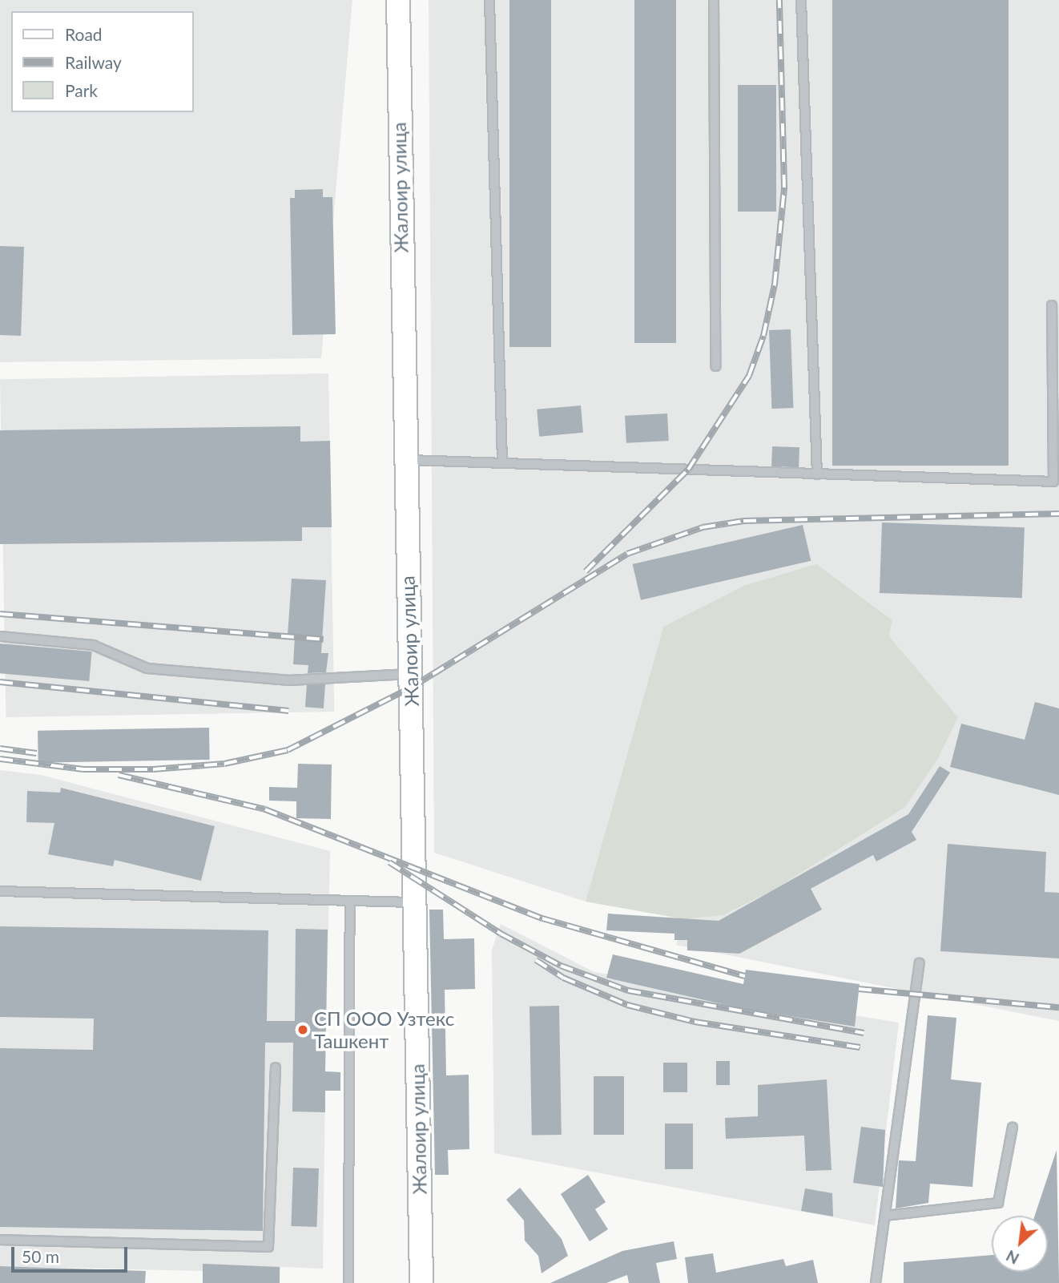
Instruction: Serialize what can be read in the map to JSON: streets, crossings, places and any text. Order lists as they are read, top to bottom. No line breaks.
{"streets":{"street":["Жалоир улица"]},"places":["СП ООО Узтекс Ташкент"],"legend":["Road","Railway","Park"],"scale_bar":"50 m","north":"bottom left"}
